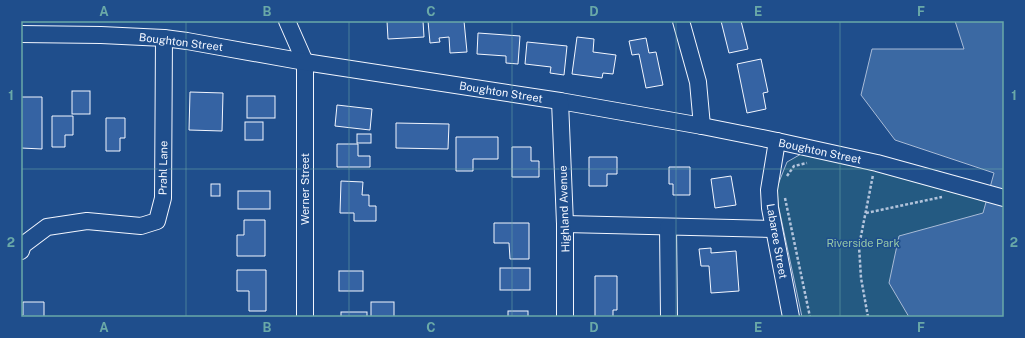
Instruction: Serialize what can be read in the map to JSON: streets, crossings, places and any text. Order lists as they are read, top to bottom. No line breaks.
{"streets":{"street":["Boughton Street","Prahl Lane","Werner Street","Highland Avenue","Labaree Street"]},"crossings":[["Boughton Street","Prahl Lane"],["Boughton Street","Werner Street"],["Boughton Street","Highland Avenue"],["Boughton Street","Labaree Street"]],"parks":["Riverside Park"],"grid":{"columns":["A","B","C","D","E","F"],"rows":["1","2"]}}
